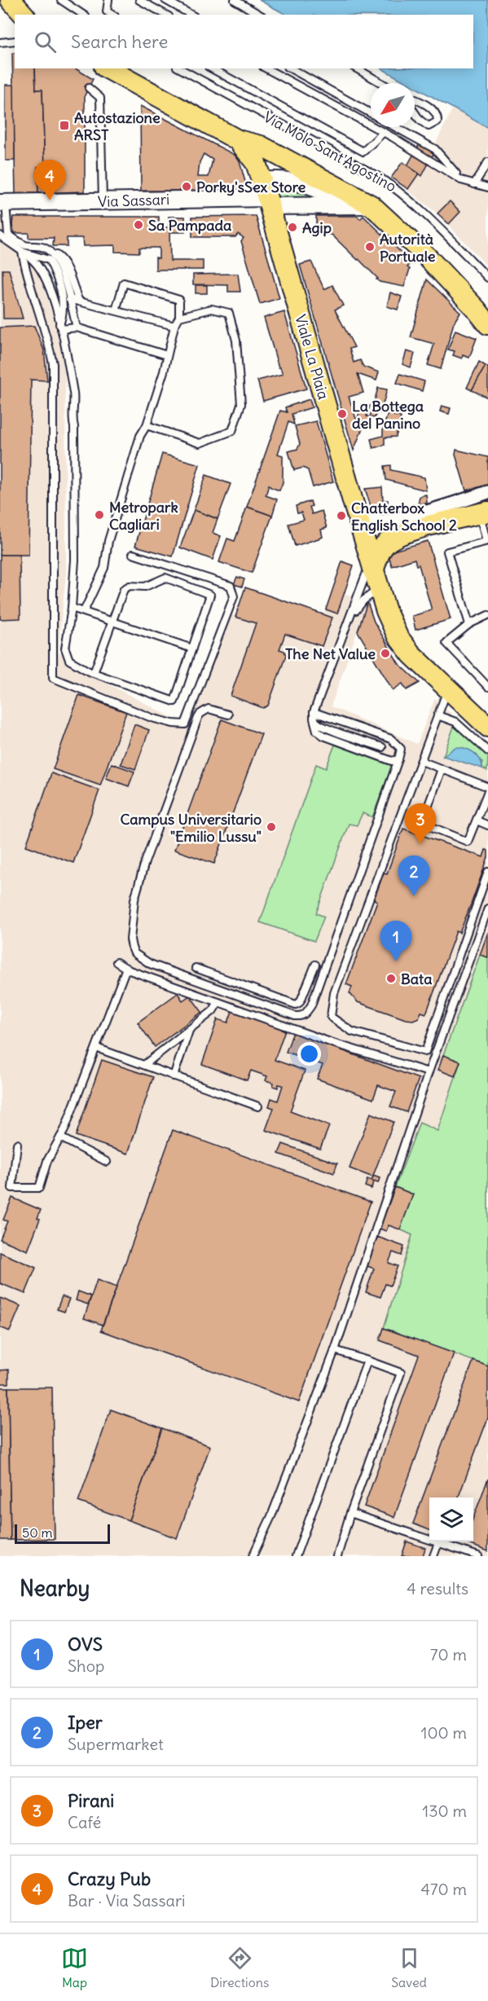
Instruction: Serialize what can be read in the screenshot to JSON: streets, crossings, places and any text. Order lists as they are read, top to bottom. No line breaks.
{"streets":{"main road":["Via Molo Sant'Agostino","Viale La Plaia"],"street":["Via Sassari"]},"crossings":[["Via Molo Sant'Agostino","Via Sassari"],["Via Molo Sant'Agostino","Viale La Plaia"],["Via Sassari","Viale La Plaia"]],"places":{"transit":["Autostazione ARST"],"other":["Porky'sSex Store","Sa Pampada","Agip","Autorità Portuale","La Bottega del Panino","Metropark Cagliari","Chatterbox English School 2","The Net Value","Campus Universitario \"Emilio Lussu\"","Bata"]},"scale_bar":"50 m","north":"bottom left","page":{"search":"Search here","pins":["4","3","2","1"],"scale":"50 m","heading":["Nearby","4 results"],"list":[{"mark":"1","name":"OVS","note":"Shop","value":"70 m"},{"mark":"2","name":"Iper","note":"Supermarket","value":"100 m"},{"mark":"3","name":"Pirani","note":"Café","value":"130 m"},{"mark":"4","name":"Crazy Pub","note":"Bar · Via Sassari","value":"470 m"}],"nav":["Map","Directions","Saved"]}}
